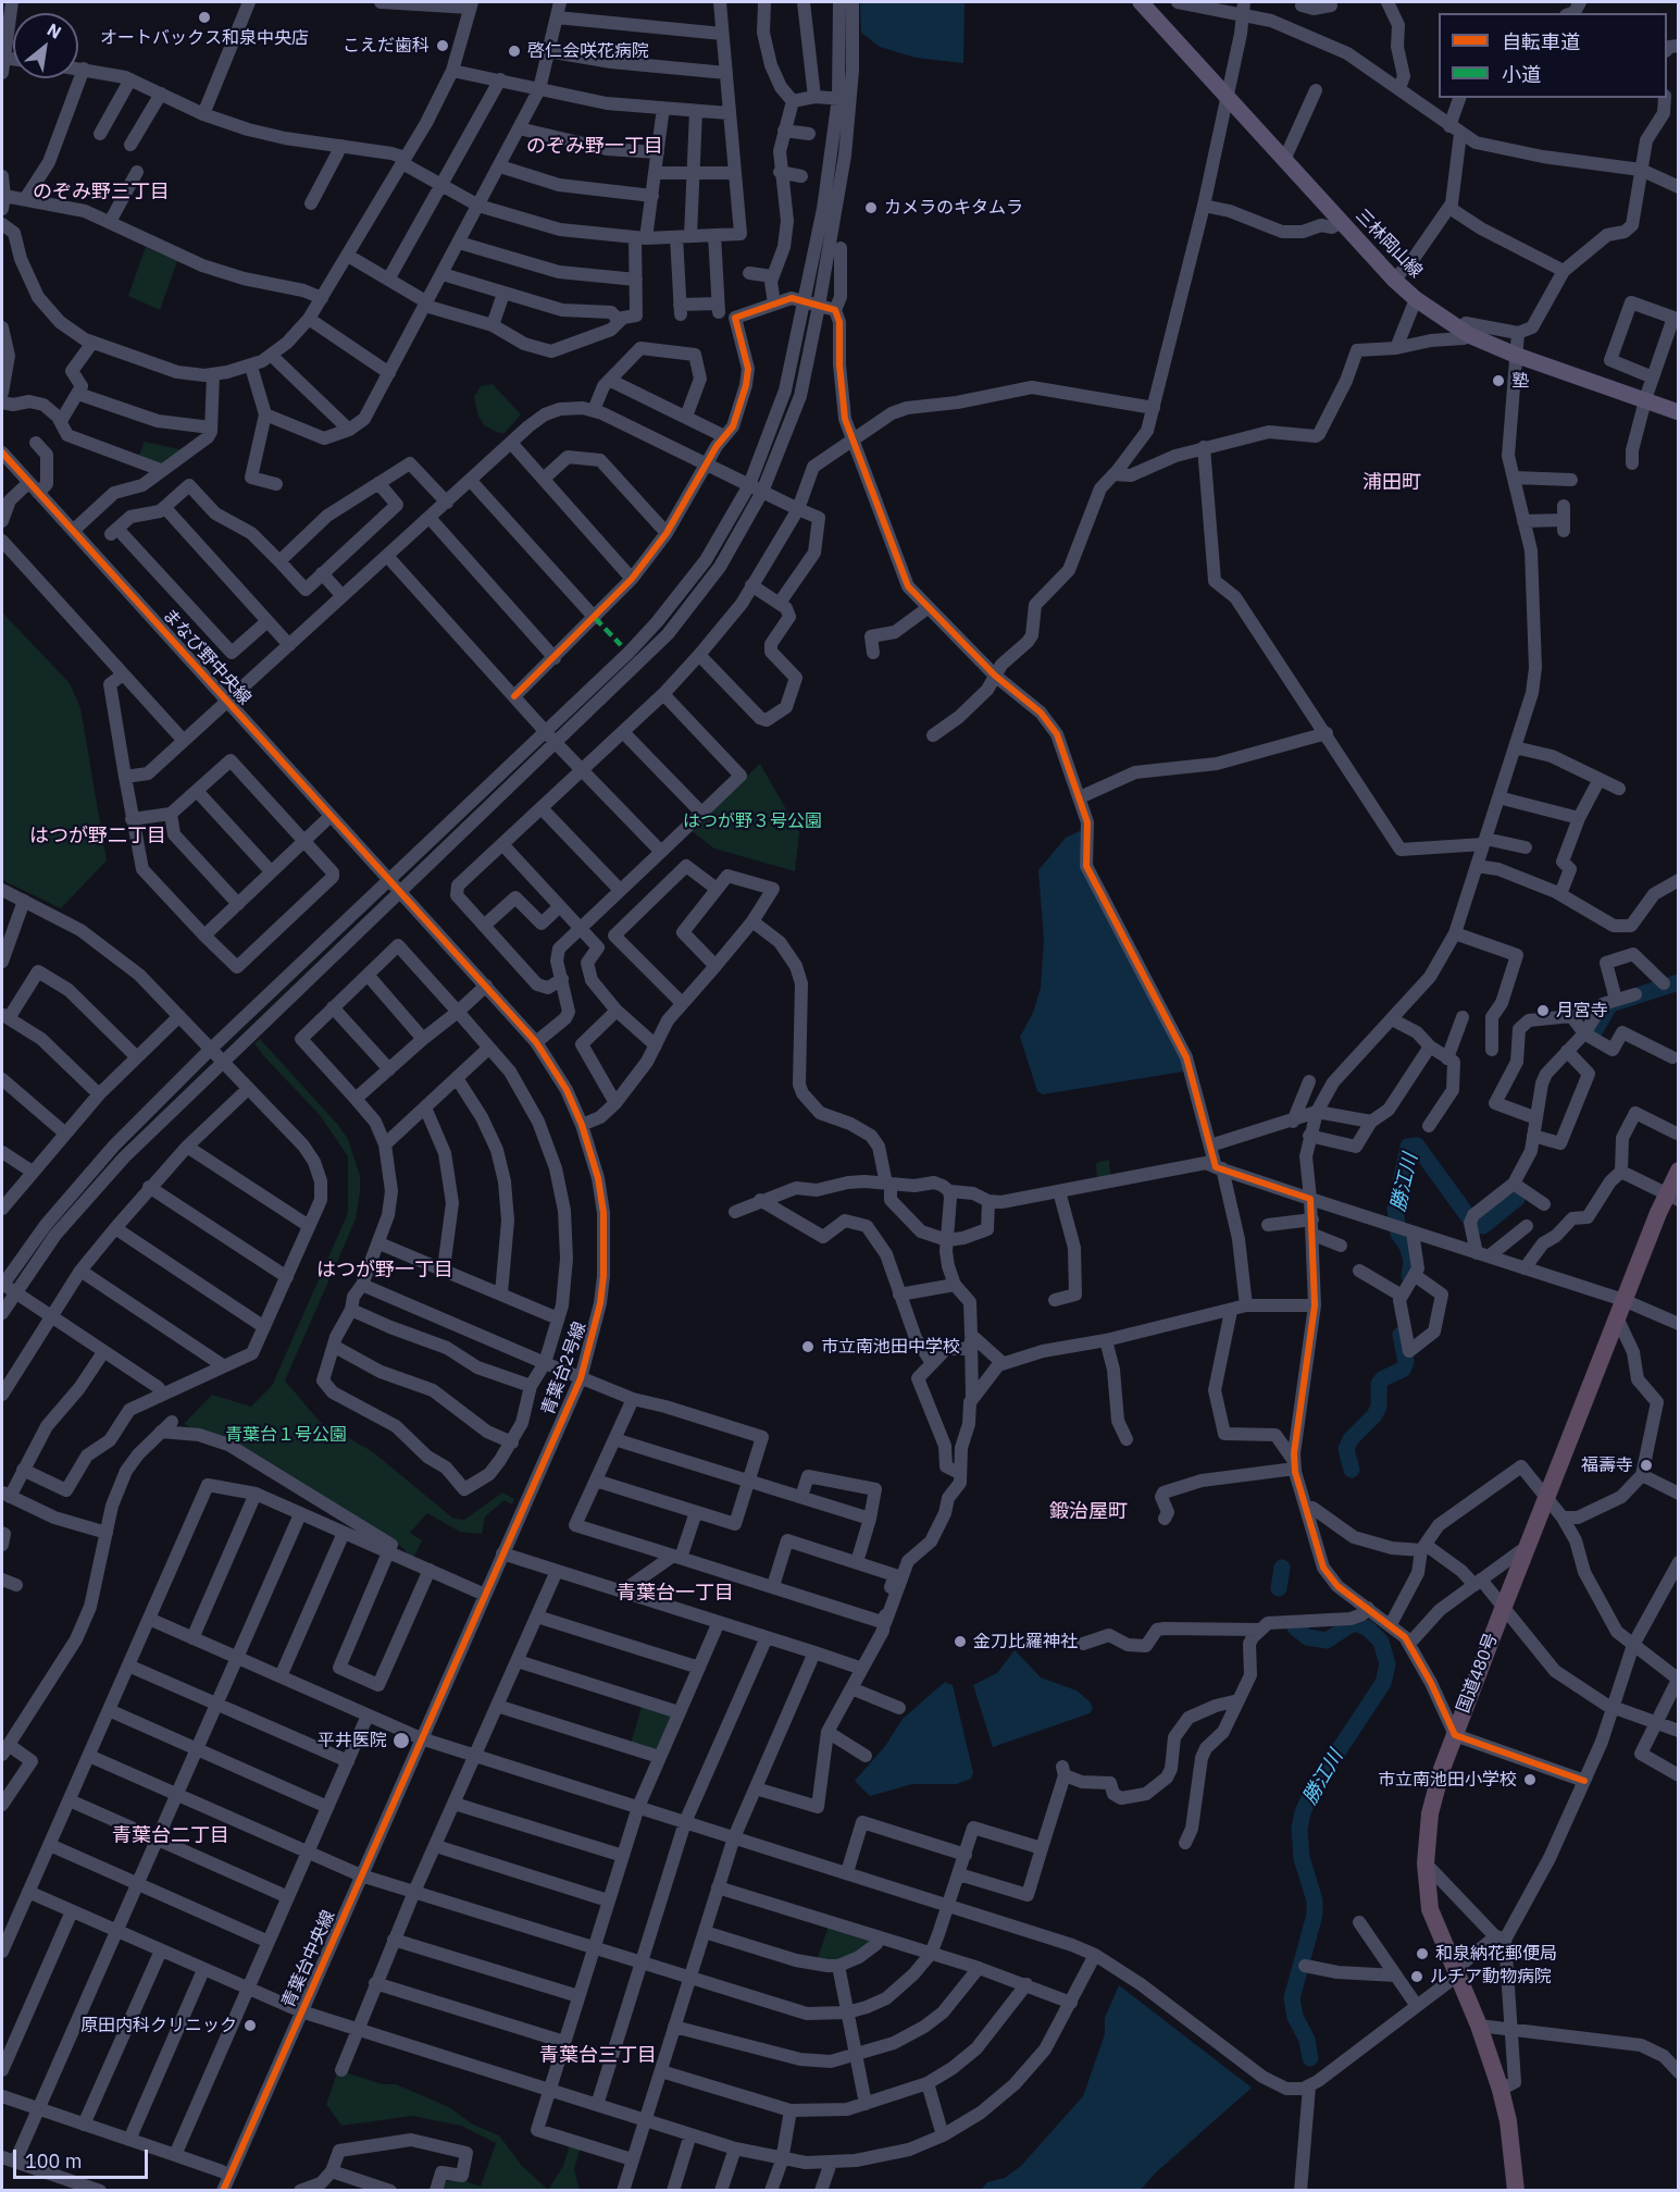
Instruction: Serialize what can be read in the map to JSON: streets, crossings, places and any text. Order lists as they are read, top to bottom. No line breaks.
{"streets":{"highway":["国道480号"],"main road":["三林岡山線"],"street":["まなび野中央線","青葉台2号線","青葉台中央線"]},"crossings":[["まなび野中央線","青葉台2号線"],["青葉台2号線","青葉台中央線"]],"districts":["のぞみ野一丁目","のぞみ野三丁目","浦田町","はつが野二丁目","はつが野一丁目","鍛治屋町","青葉台一丁目","青葉台二丁目","青葉台三丁目"],"water":["勝江川"],"parks":["はつが野３号公園","青葉台１号公園"],"places":["オートバックス和泉中央店","こえだ歯科","啓仁会咲花病院","カメラのキタムラ","塾","月宮寺","市立南池田中学校","福壽寺","金刀比羅神社","平井医院","市立南池田小学校","和泉納花郵便局","ルチア動物病院","原田内科クリニック"],"legend":["自転車道","小道"],"scale_bar":"100 m","north":"top right"}
